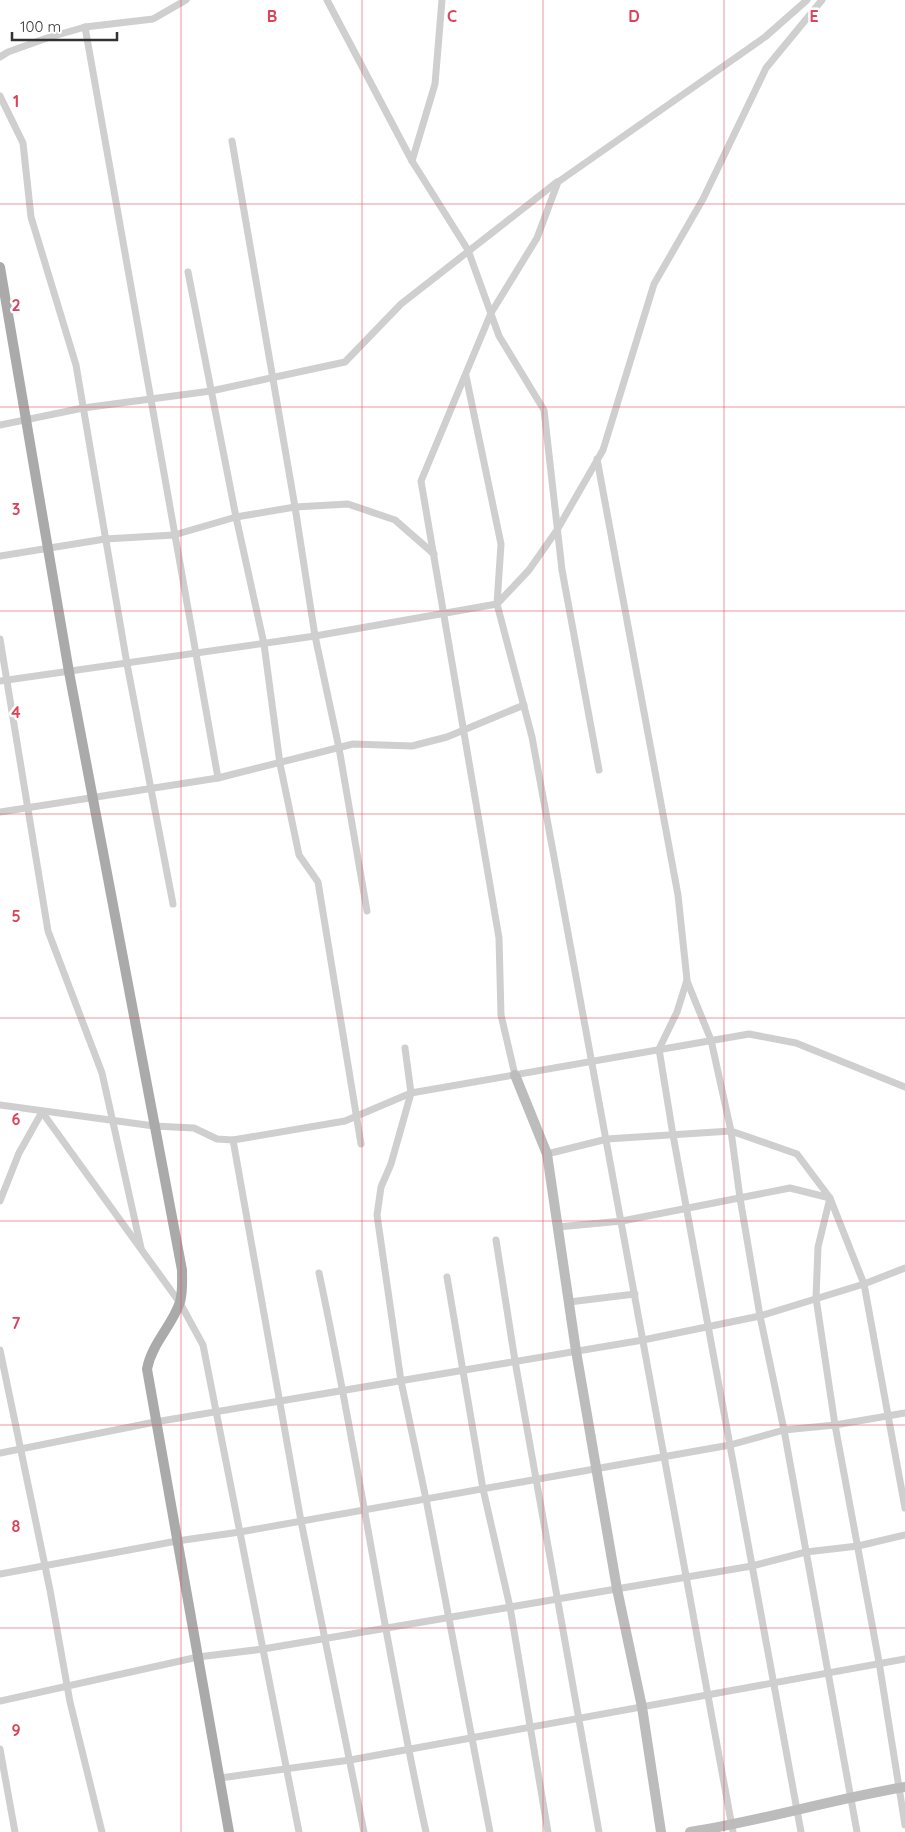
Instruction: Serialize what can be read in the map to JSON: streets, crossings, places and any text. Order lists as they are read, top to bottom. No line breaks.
{"scale_bar":"100 m","grid":{"columns":["B","C","D","E"],"rows":["1","2","3","4","5","6","7","8","9"]}}
